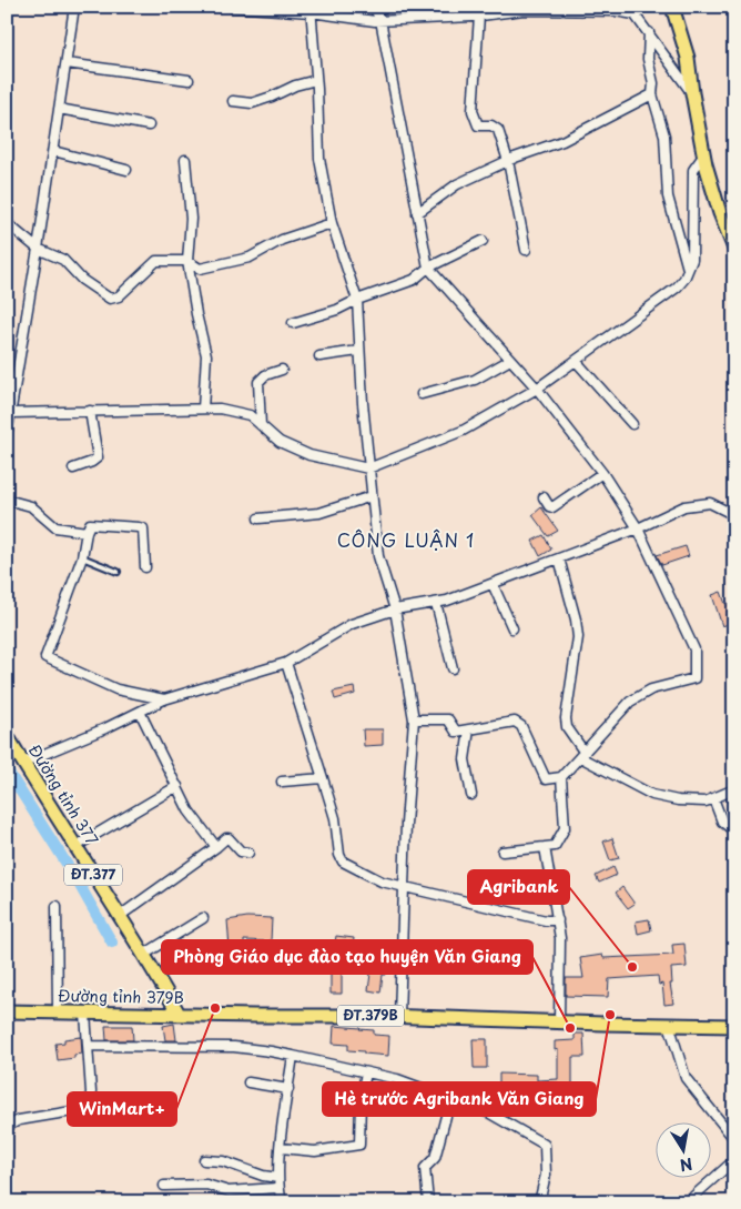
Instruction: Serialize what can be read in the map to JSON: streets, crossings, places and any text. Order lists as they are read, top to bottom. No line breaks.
{"streets":{"main road":["Đường tỉnh 377","ĐT.377","Đường tỉnh 379B","ĐT.379B"]},"crossings":[["Đường tỉnh 377","Đường tỉnh 379B"]],"districts":["CÔNG LUẬN 1"],"places":["Agribank","WinMart+","Hè trước Agribank Văn Giang","Phòng Giáo dục đào tạo huyện Văn Giang"],"north":"bottom"}
